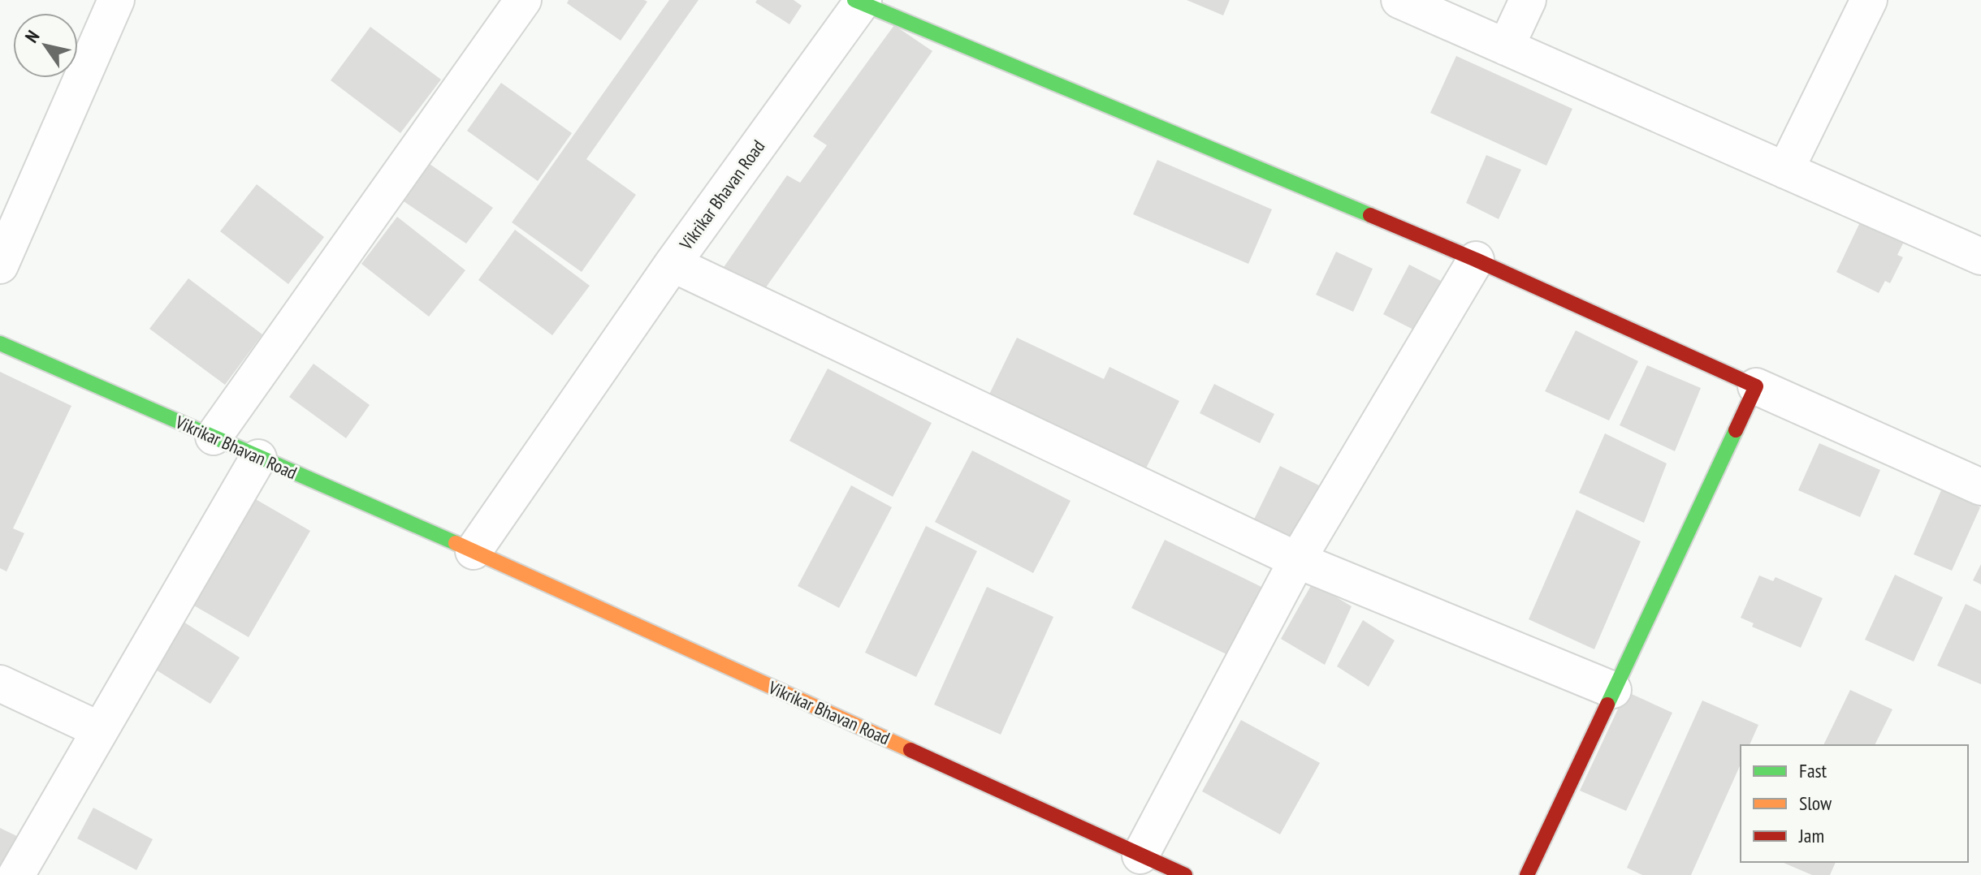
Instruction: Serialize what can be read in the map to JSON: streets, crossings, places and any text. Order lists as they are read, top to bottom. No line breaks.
{"streets":{"street":["Vikrikar Bhavan Road"]},"legend":["Fast","Slow","Jam"],"north":"top left"}
